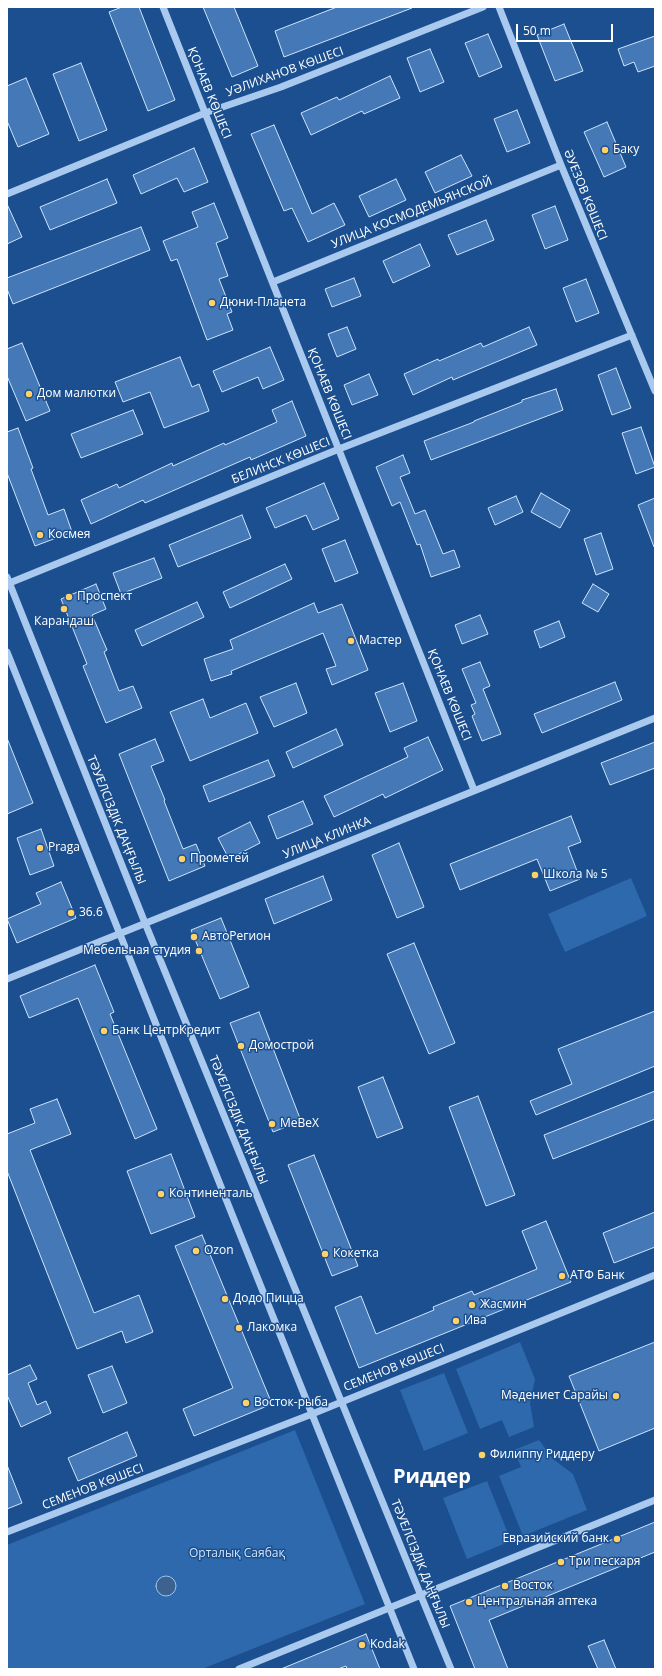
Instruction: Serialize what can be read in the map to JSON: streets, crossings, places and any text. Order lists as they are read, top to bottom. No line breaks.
{"streets":{"street":["УӘЛИХАНОВ КӨШЕСІ","ҚОНАЕВ КӨШЕСІ","ӘУЕЗОВ КӨШЕСІ","УЛИЦА КОСМОДЕМЬЯНСКОЙ","БЕЛИНСК КӨШЕСІ","ТӘУЕЛСІЗДІК ДАҢҒЫЛЫ","УЛИЦА КЛИНКА","СЕМЕНОВ КӨШЕСІ"]},"crossings":[["УӘЛИХАНОВ КӨШЕСІ","ҚОНАЕВ КӨШЕСІ"],["ҚОНАЕВ КӨШЕСІ","УЛИЦА КОСМОДЕМЬЯНСКОЙ"],["ҚОНАЕВ КӨШЕСІ","БЕЛИНСК КӨШЕСІ"],["ҚОНАЕВ КӨШЕСІ","УЛИЦА КЛИНКА"],["ӘУЕЗОВ КӨШЕСІ","УЛИЦА КОСМОДЕМЬЯНСКОЙ"],["ӘУЕЗОВ КӨШЕСІ","БЕЛИНСК КӨШЕСІ"],["БЕЛИНСК КӨШЕСІ","ТӘУЕЛСІЗДІК ДАҢҒЫЛЫ"],["ТӘУЕЛСІЗДІК ДАҢҒЫЛЫ","УЛИЦА КЛИНКА"],["ТӘУЕЛСІЗДІК ДАҢҒЫЛЫ","СЕМЕНОВ КӨШЕСІ"]],"districts":["Риддер"],"parks":["Орталық Саябақ"],"places":["Баку","Дюни-Планета","Дом малютки","Космея","Проспект","Карандаш","Мастер","Praga","Прометей","Школа № 5","36.6","АвтоРегион","Мебельная студия","Банк ЦентрКредит","Домострой","MeBeX","Континенталь","Ozon","Кокетка","АТФ Банк","Додо Пицца","Жасмин","Ива","Лакомка","Мәдениет Сарайы","Восток-рыба","Филиппу Риддеру","Евразийский банк","Три пескаря","Восток","Центральная аптека","Kodak"],"scale_bar":"50 m"}
